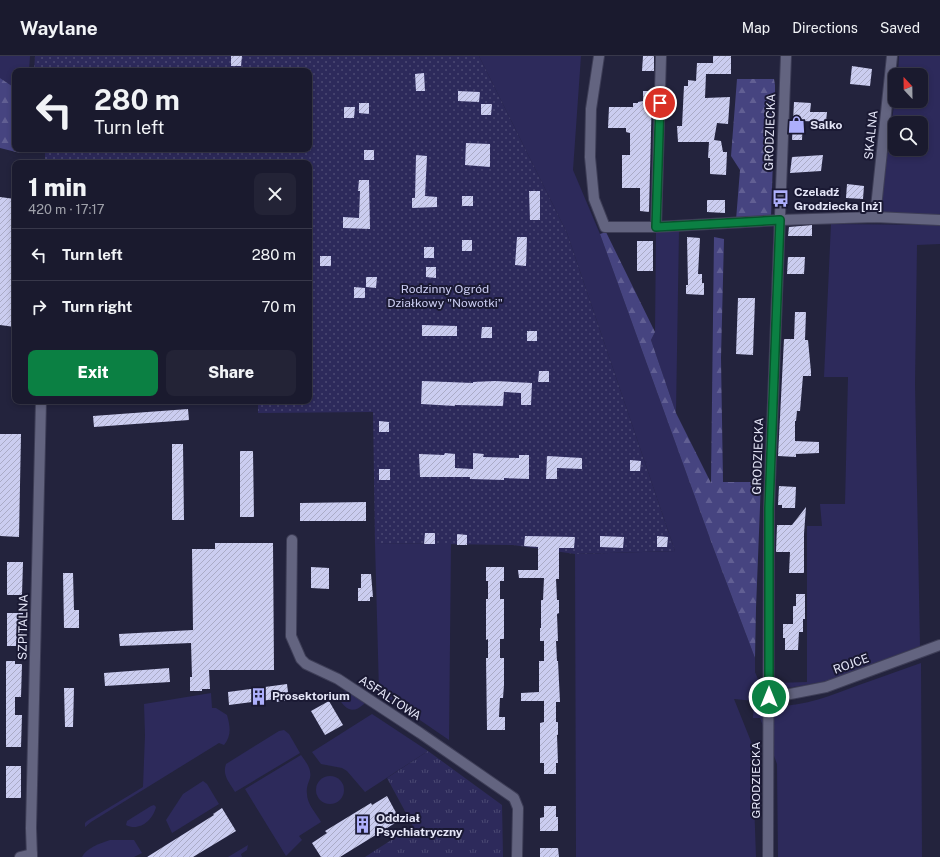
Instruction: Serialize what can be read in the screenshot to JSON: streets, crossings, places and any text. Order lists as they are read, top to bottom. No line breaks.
{"streets":{"street":["GRODZIECKA","SKALNA","SZPITALNA","ROJCE","ASFALTOWA"]},"crossings":[["GRODZIECKA","ROJCE"]],"parks":["Rodzinny Ogród Działkowy \"Nowotki\""],"places":{"shop":["Salko"],"bus stop":["Czeladź Grodziecka [nż]"],"building":["Prosektorium","Oddział Psychiatryczny"]},"north":"top","page":{"header":"Waylane","nav":["Map","Directions","Saved"],"turn":["280 m","Turn left"],"heading":["1 min","420 m · 17:17"],"list":[{"name":"Turn left","value":"280 m"},{"name":"Turn right","value":"70 m"}],"buttons":["Exit","Share"]}}
